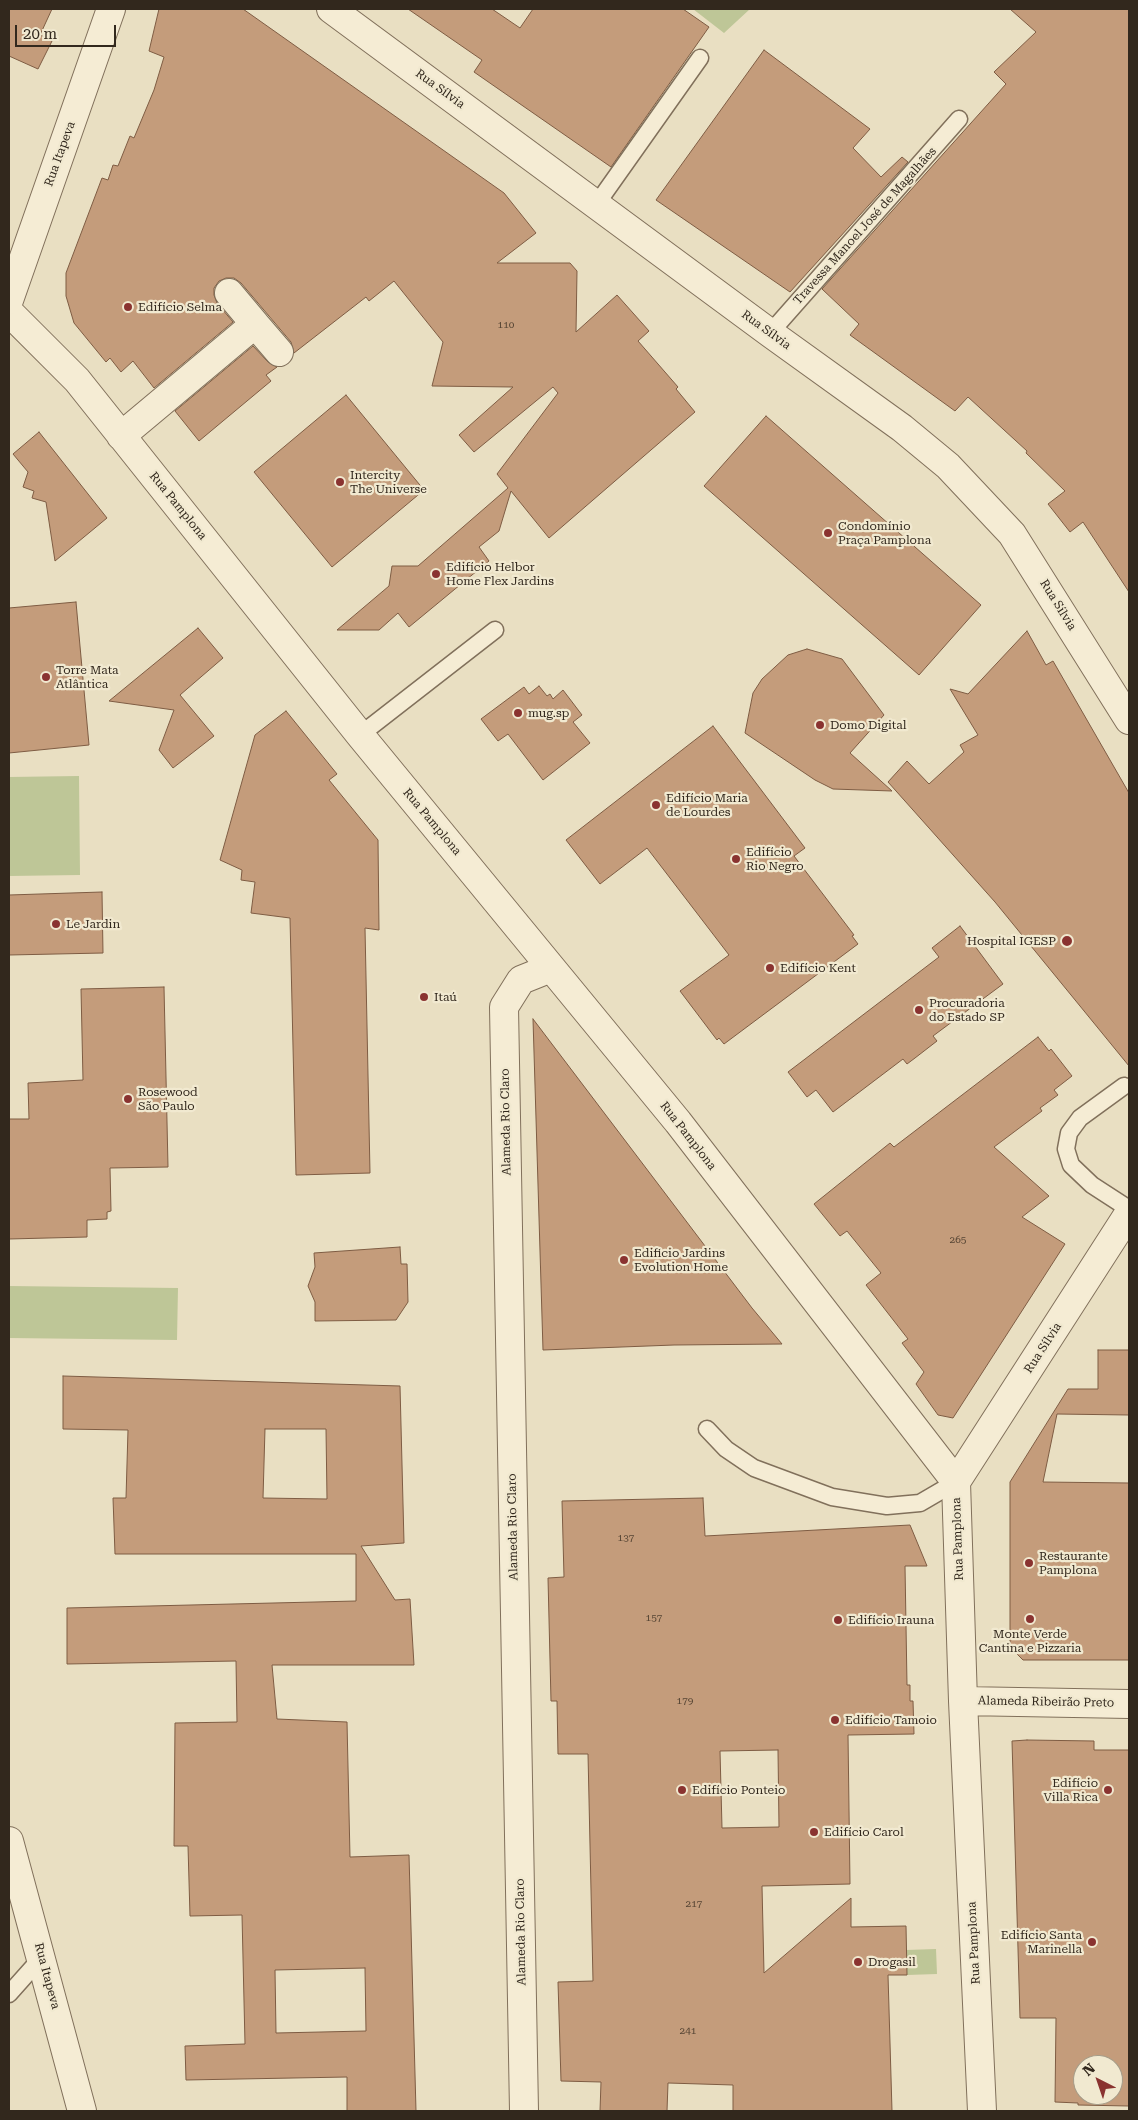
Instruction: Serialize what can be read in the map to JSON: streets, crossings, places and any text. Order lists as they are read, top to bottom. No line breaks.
{"streets":{"street":["Rua Sílvia","Rua Itapeva","Rua Pamplona","Alameda Rio Claro","Alameda Ribeirão Preto"],"lane":["Travessa Manoel José de Magalhães"]},"crossings":[["Rua Sílvia","Travessa Manoel José de Magalhães"],["Rua Sílvia","Rua Pamplona"],["Rua Pamplona","Alameda Rio Claro"],["Rua Pamplona","Alameda Ribeirão Preto"]],"places":["Edifício Selma","Intercity The Universe","Condomínio Praça Pamplona","Edifício Helbor Home Flex Jardins","Torre Mata Atlântica","mug.sp","Domo Digital","Edifício Maria de Lourdes","Edifício Rio Negro","Le Jardin","Hospital IGESP","Edifício Kent","Itaú","Procuradoria do Estado SP","Rosewood São Paulo","Edificio Jardins Evolution Home","Restaurante Pamplona","Monte Verde Cantina e Pizzaria","Edifício Irauna","Edifício Tamoio","Edifício Ponteio","Edifício Villa Rica","Edifício Carol","Edifício Santa Marinella","Drogasil"],"house_numbers":["110","265","137","157","179","217","241"],"scale_bar":"20 m","north":"top left"}
